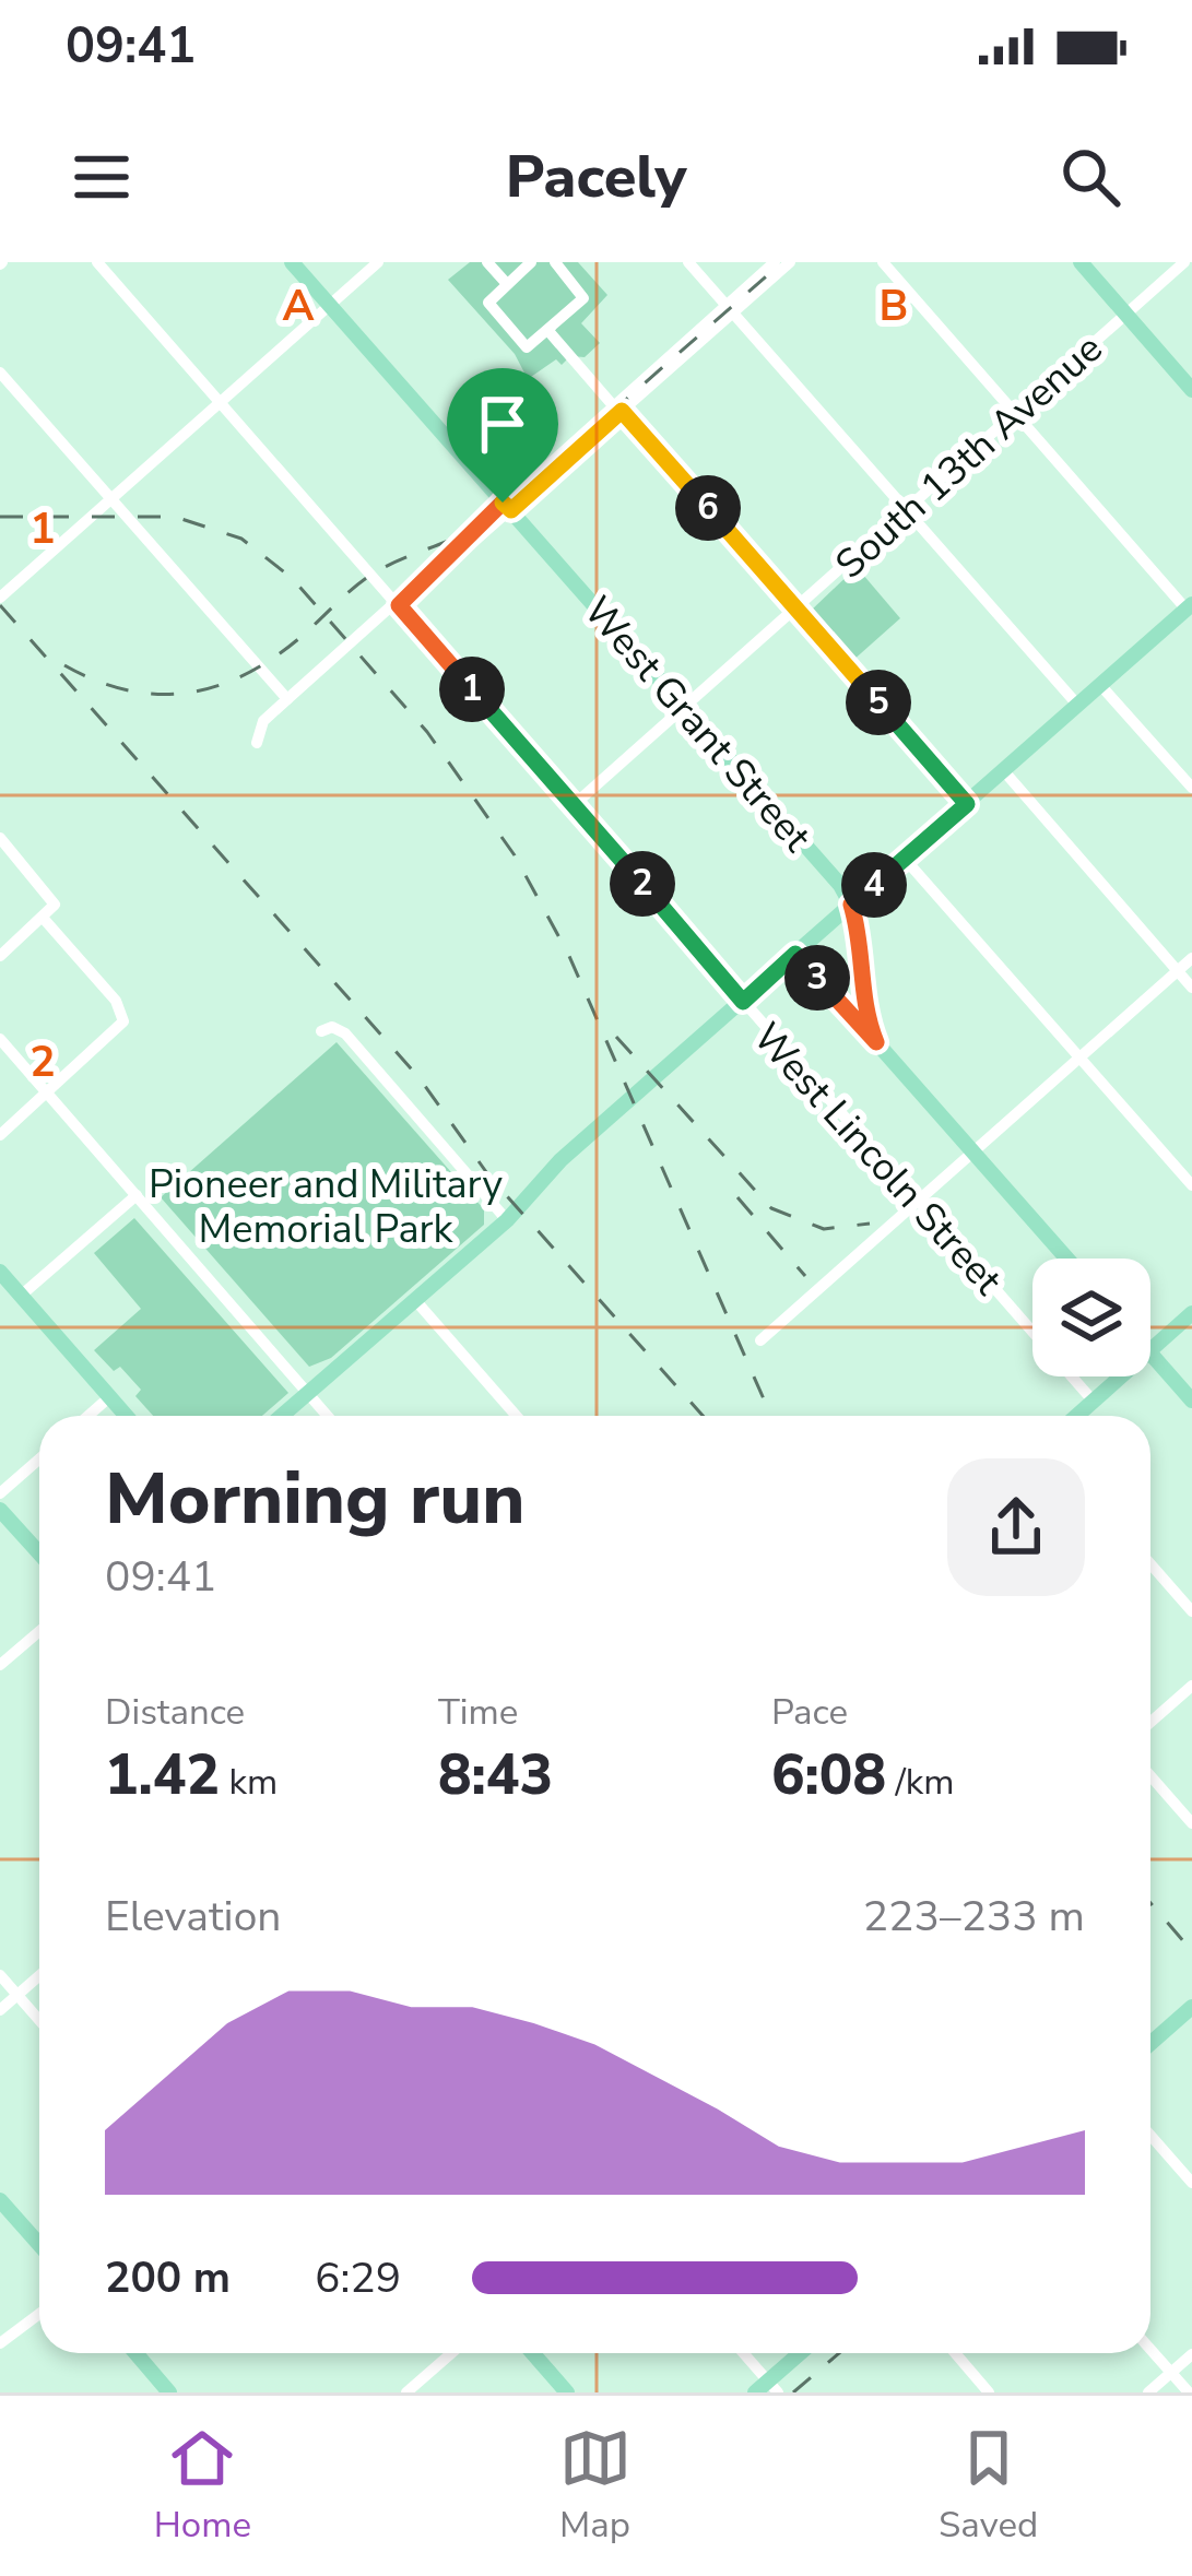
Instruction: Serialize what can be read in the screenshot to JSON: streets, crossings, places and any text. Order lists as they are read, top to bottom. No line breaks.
{"streets":{"main road":["West Grant Street"],"street":["South 13th Avenue","West Lincoln Street"]},"crossings":[["South 13th Avenue","West Grant Street"],["South 13th Avenue","West Lincoln Street"]],"parks":["Pioneer and Military Memorial Park"],"page":{"status":"09:41","header":"Pacely","pins":["6","1","5","2","4","3"],"heading":["Morning run","09:41"],"stats":[["Distance","1.42 km"],["Time","8:43"],["Pace","6:08 /km"]],"chart":["Elevation","223–233 m"],"list":[{"name":"200 m","note":"6:29"}],"tabs":["Home","Map","Saved"]},"grid":{"columns":["A","B"],"rows":["1","2"]}}
